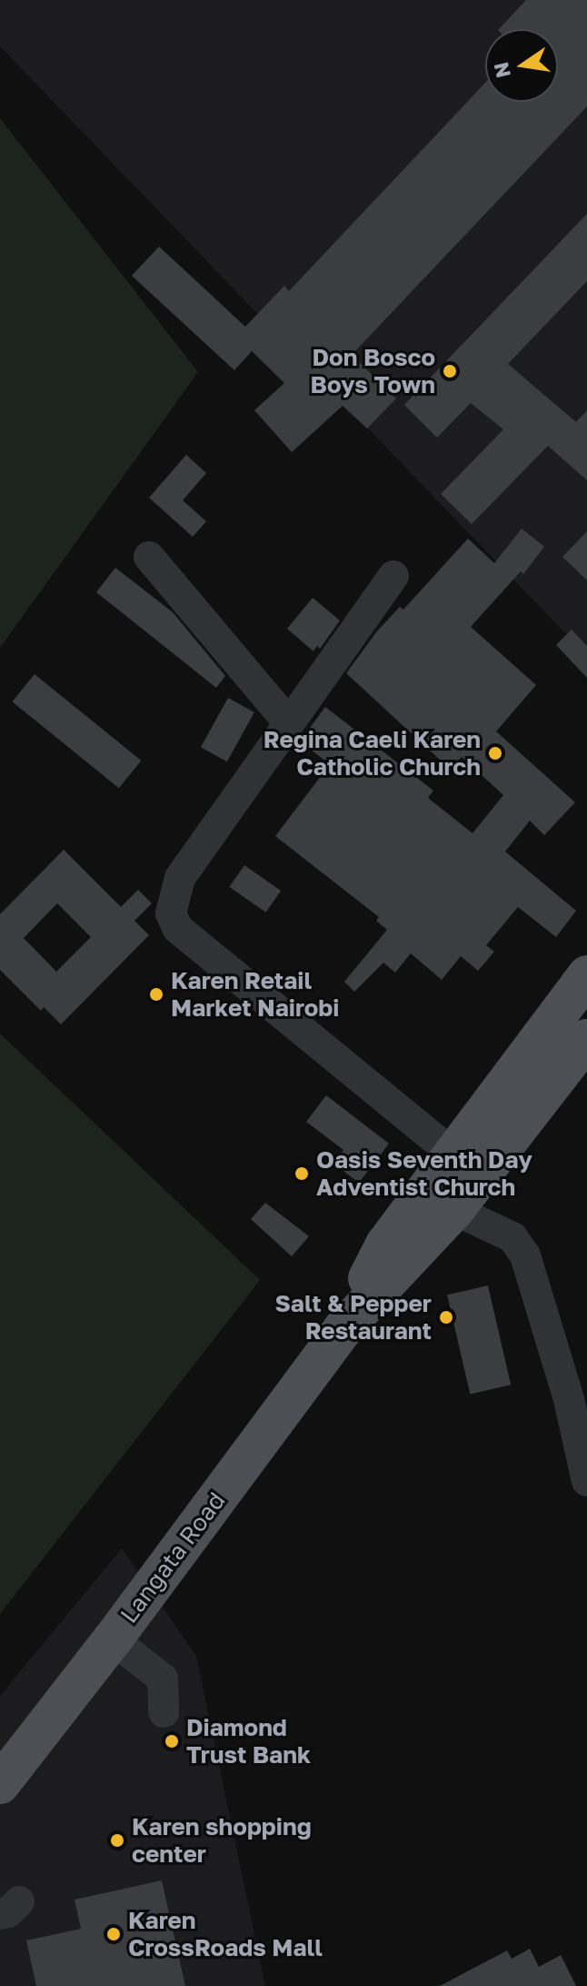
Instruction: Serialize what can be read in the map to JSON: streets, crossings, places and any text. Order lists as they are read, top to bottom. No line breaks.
{"streets":{"main road":["Langata Road"]},"places":["Don Bosco Boys Town","Regina Caeli Karen Catholic Church","Karen Retail Market Nairobi","Oasis Seventh Day Adventist Church","Salt & Pepper Restaurant","Diamond Trust Bank","Karen shopping center","Karen CrossRoads Mall"],"north":"left"}
